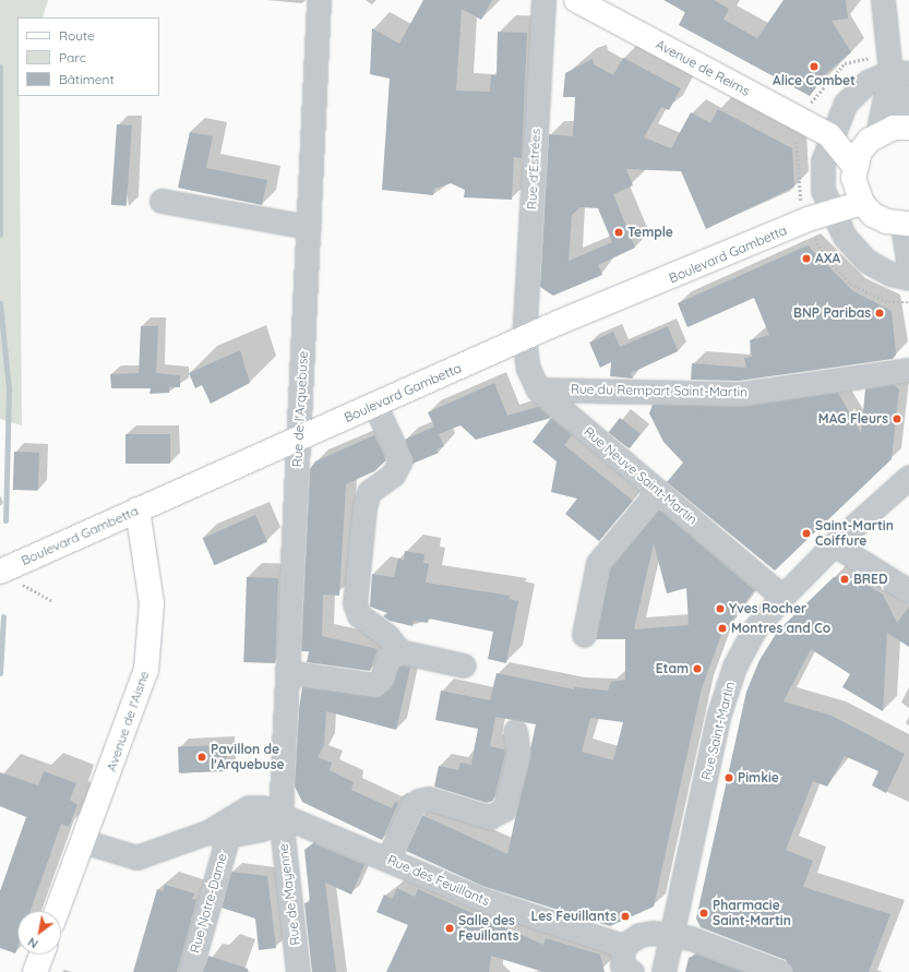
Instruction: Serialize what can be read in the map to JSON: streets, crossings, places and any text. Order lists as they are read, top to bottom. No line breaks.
{"streets":{"main road":["Avenue de Reims","Boulevard Gambetta","Avenue de l'Aisne"],"street":["Rue d'Estrées","Rue du Rempart Saint-Martin","Rue de l'Arquebuse","Rue Neuve Saint-Martin","Rue Saint-Martin","Rue des Feuillants","Rue de Mayenne","Rue Notre-Dame"]},"crossings":[["Avenue de Reims","Boulevard Gambetta"],["Rue d'Estrées","Boulevard Gambetta"],["Boulevard Gambetta","Rue de l'Arquebuse"],["Boulevard Gambetta","Avenue de l'Aisne"],["Rue du Rempart Saint-Martin","Rue Neuve Saint-Martin"],["Rue de l'Arquebuse","Rue des Feuillants"],["Rue de l'Arquebuse","Rue de Mayenne"],["Rue Neuve Saint-Martin","Rue Saint-Martin"],["Avenue de l'Aisne","Rue des Feuillants"],["Rue des Feuillants","Rue de Mayenne"],["Rue des Feuillants","Rue Notre-Dame"]],"places":["Alice Combet","Temple","AXA","BNP Paribas","MAG Fleurs","Saint-Martin Coiffure","BRED","Yves Rocher","Montres and Co","Etam","Pavillon de l'Arquebuse","Pimkie","Pharmacie Saint-Martin","Les Feuillants","Salle des Feuillants"],"legend":["Route","Parc","Bâtiment"],"north":"bottom left"}
